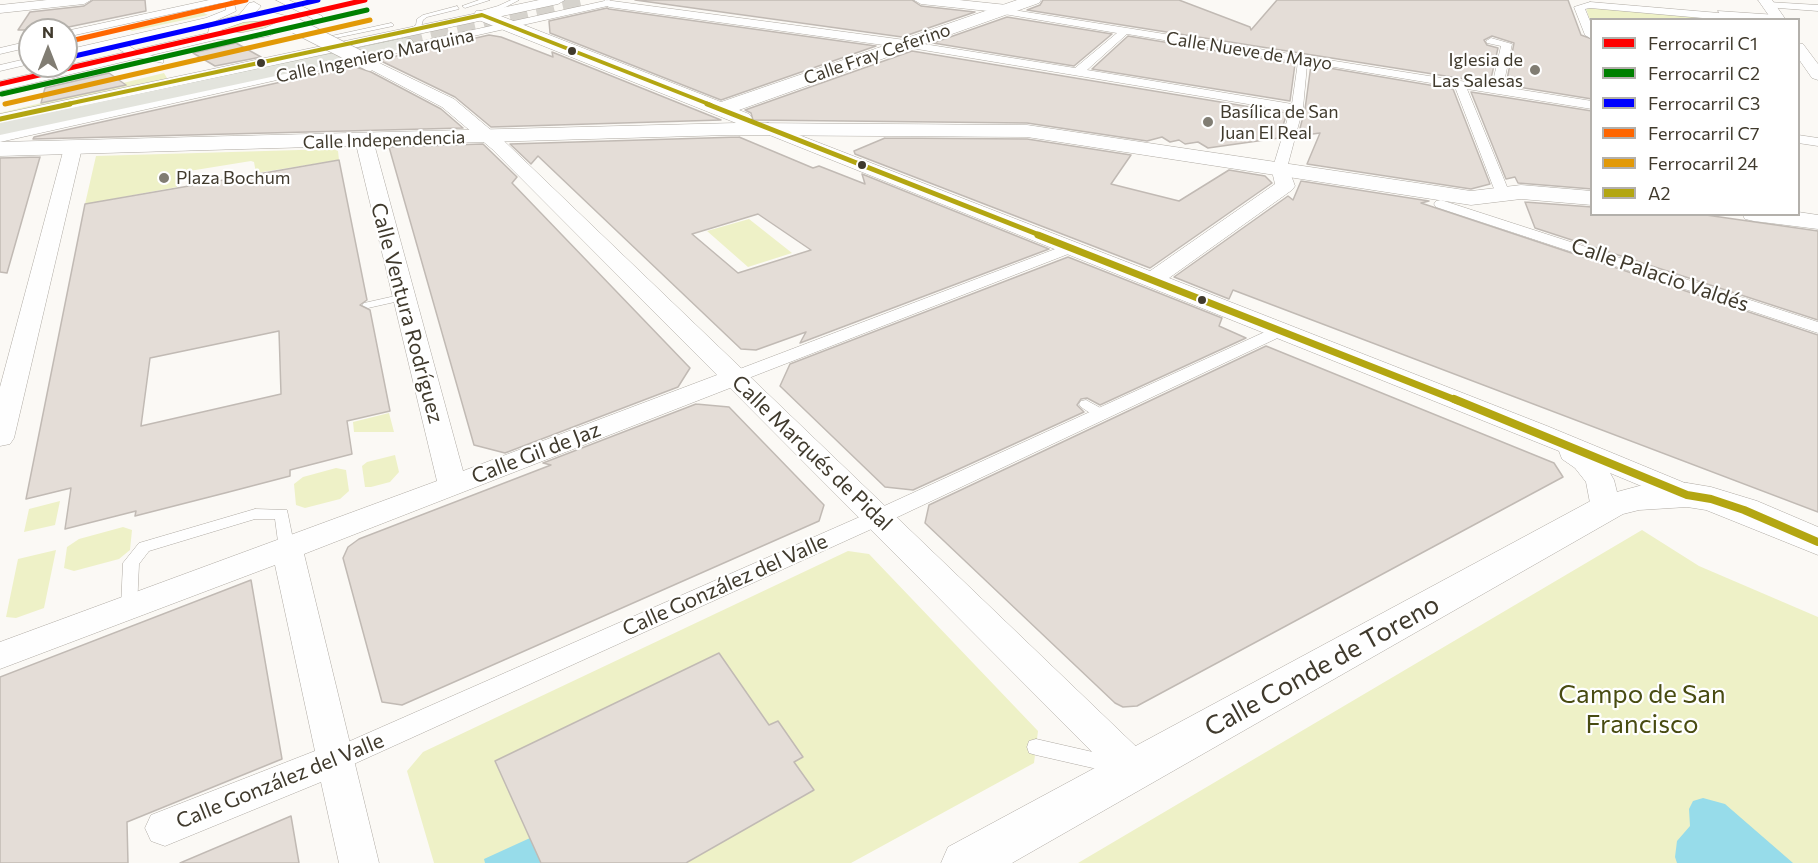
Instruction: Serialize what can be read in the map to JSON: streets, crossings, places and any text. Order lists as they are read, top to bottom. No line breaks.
{"streets":{"street":["Calle Nueve de Mayo","Calle Fray Ceferino","Calle Ingeniero Marquina","Calle Independencia","Calle Palacio Valdés","Calle Ventura Rodríguez","Calle Gil de Jaz","Calle Marqués de Pidal","Calle González del Valle","Calle Conde de Toreno"]},"crossings":[["Calle Nueve de Mayo","Calle Fray Ceferino"],["Calle Fray Ceferino","Calle Independencia"],["Calle Independencia","Calle Palacio Valdés"],["Calle Independencia","Calle Ventura Rodríguez"],["Calle Independencia","Calle Marqués de Pidal"],["Calle Ventura Rodríguez","Calle Gil de Jaz"],["Calle Gil de Jaz","Calle Marqués de Pidal"],["Calle Marqués de Pidal","Calle González del Valle"],["Calle Marqués de Pidal","Calle Conde de Toreno"]],"parks":["Campo de San Francisco"],"places":["Iglesia de Las Salesas","Basílica de San Juan El Real","Plaza Bochum"],"lines":["rail line C1","rail line C3","rail line C7","rail line C2","transit line A2","rail line 24"],"legend":["Ferrocarril C1","Ferrocarril C2","Ferrocarril C3","Ferrocarril C7","Ferrocarril 24","A2"],"north":"top"}
